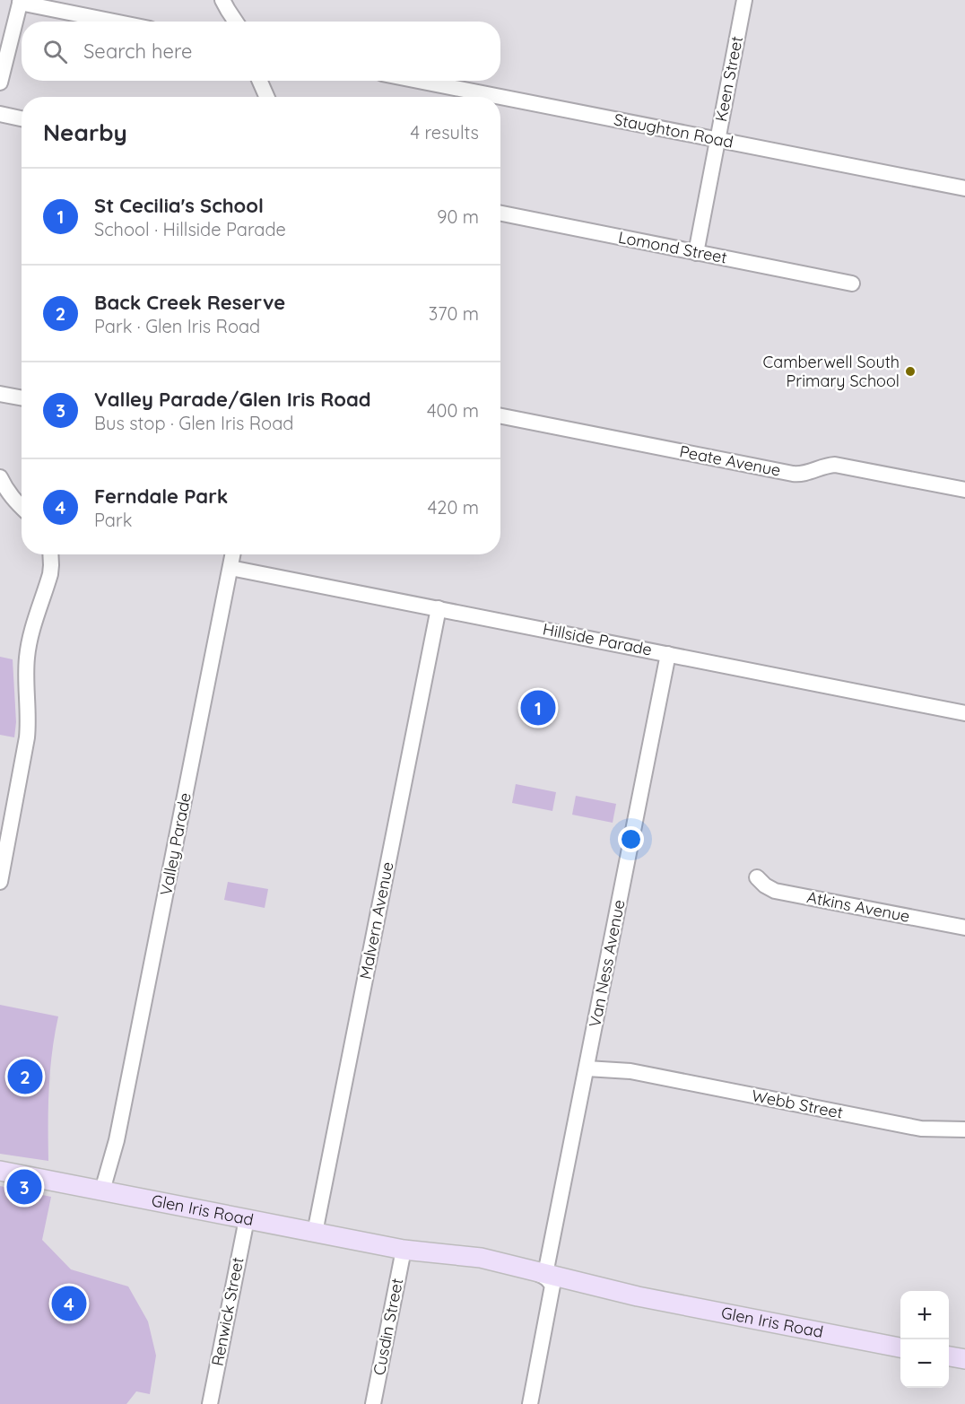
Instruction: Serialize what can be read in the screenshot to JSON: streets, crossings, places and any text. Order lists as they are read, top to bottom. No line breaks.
{"streets":{"main road":["Glen Iris Road"],"street":["Keen Street","Staughton Road","Lomond Street","Peate Avenue","Hillside Parade","Valley Parade","Atkins Avenue","Malvern Avenue","Van Ness Avenue","Webb Street","Renwick Street","Cusdin Street"]},"crossings":[["Keen Street","Staughton Road"],["Keen Street","Lomond Street"],["Hillside Parade","Valley Parade"],["Hillside Parade","Malvern Avenue"],["Hillside Parade","Van Ness Avenue"],["Valley Parade","Glen Iris Road"],["Malvern Avenue","Glen Iris Road"],["Van Ness Avenue","Webb Street"],["Van Ness Avenue","Glen Iris Road"],["Glen Iris Road","Renwick Street"],["Glen Iris Road","Cusdin Street"]],"places":["Camberwell South Primary School"],"page":{"search":"Search here","heading":["Nearby","4 results"],"list":[{"mark":"1","name":"St Cecilia's School","note":"School · Hillside Parade","value":"90 m"},{"mark":"2","name":"Back Creek Reserve","note":"Park · Glen Iris Road","value":"370 m"},{"mark":"3","name":"Valley Parade/Glen Iris Road","note":"Bus stop · Glen Iris Road","value":"400 m"},{"mark":"4","name":"Ferndale Park","note":"Park","value":"420 m"}],"pins":["1","2","3","4"],"map_buttons":["+","−"]}}
